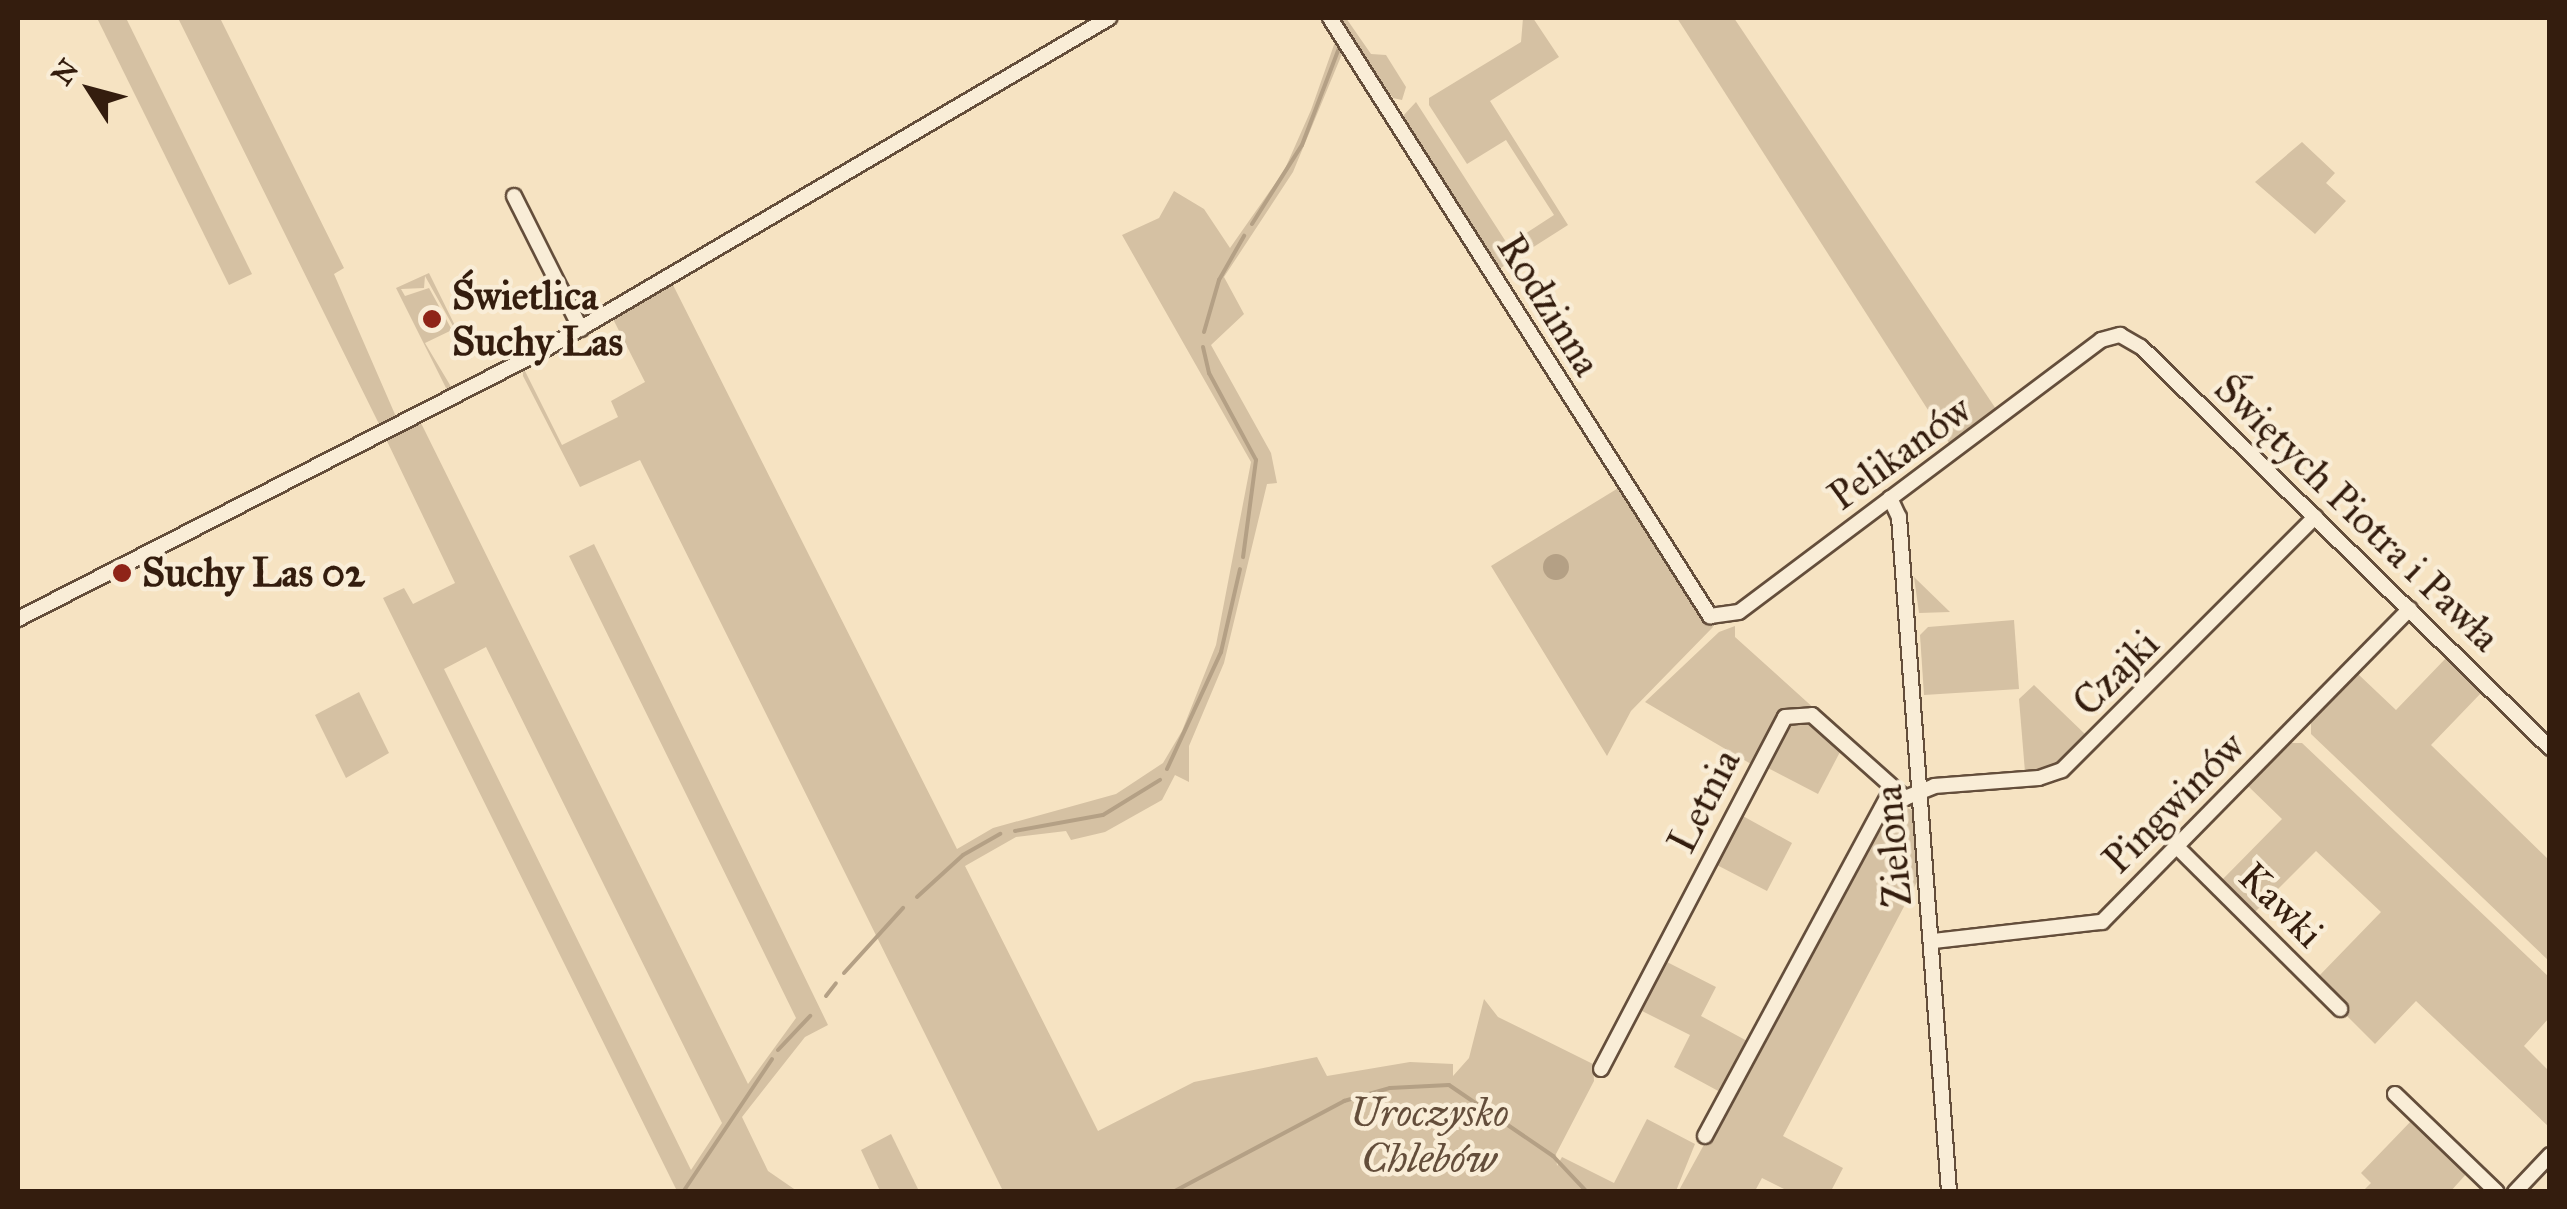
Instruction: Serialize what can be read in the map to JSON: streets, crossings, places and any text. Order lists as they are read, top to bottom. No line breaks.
{"streets":{"street":["Rodzinna","Pelikanów","Świętych Piotra i Pawła","Czajki","Letnia","Pingwinów","Zielona","Kawki"]},"crossings":[["Rodzinna","Pelikanów"],["Pelikanów","Świętych Piotra i Pawła"],["Pelikanów","Zielona"],["Świętych Piotra i Pawła","Czajki"],["Świętych Piotra i Pawła","Pingwinów"],["Czajki","Zielona"],["Pingwinów","Zielona"],["Pingwinów","Kawki"]],"parks":["Uroczysko Chlebów"],"places":["Świetlica Suchy Las","Suchy Las 02"],"north":"top left"}
